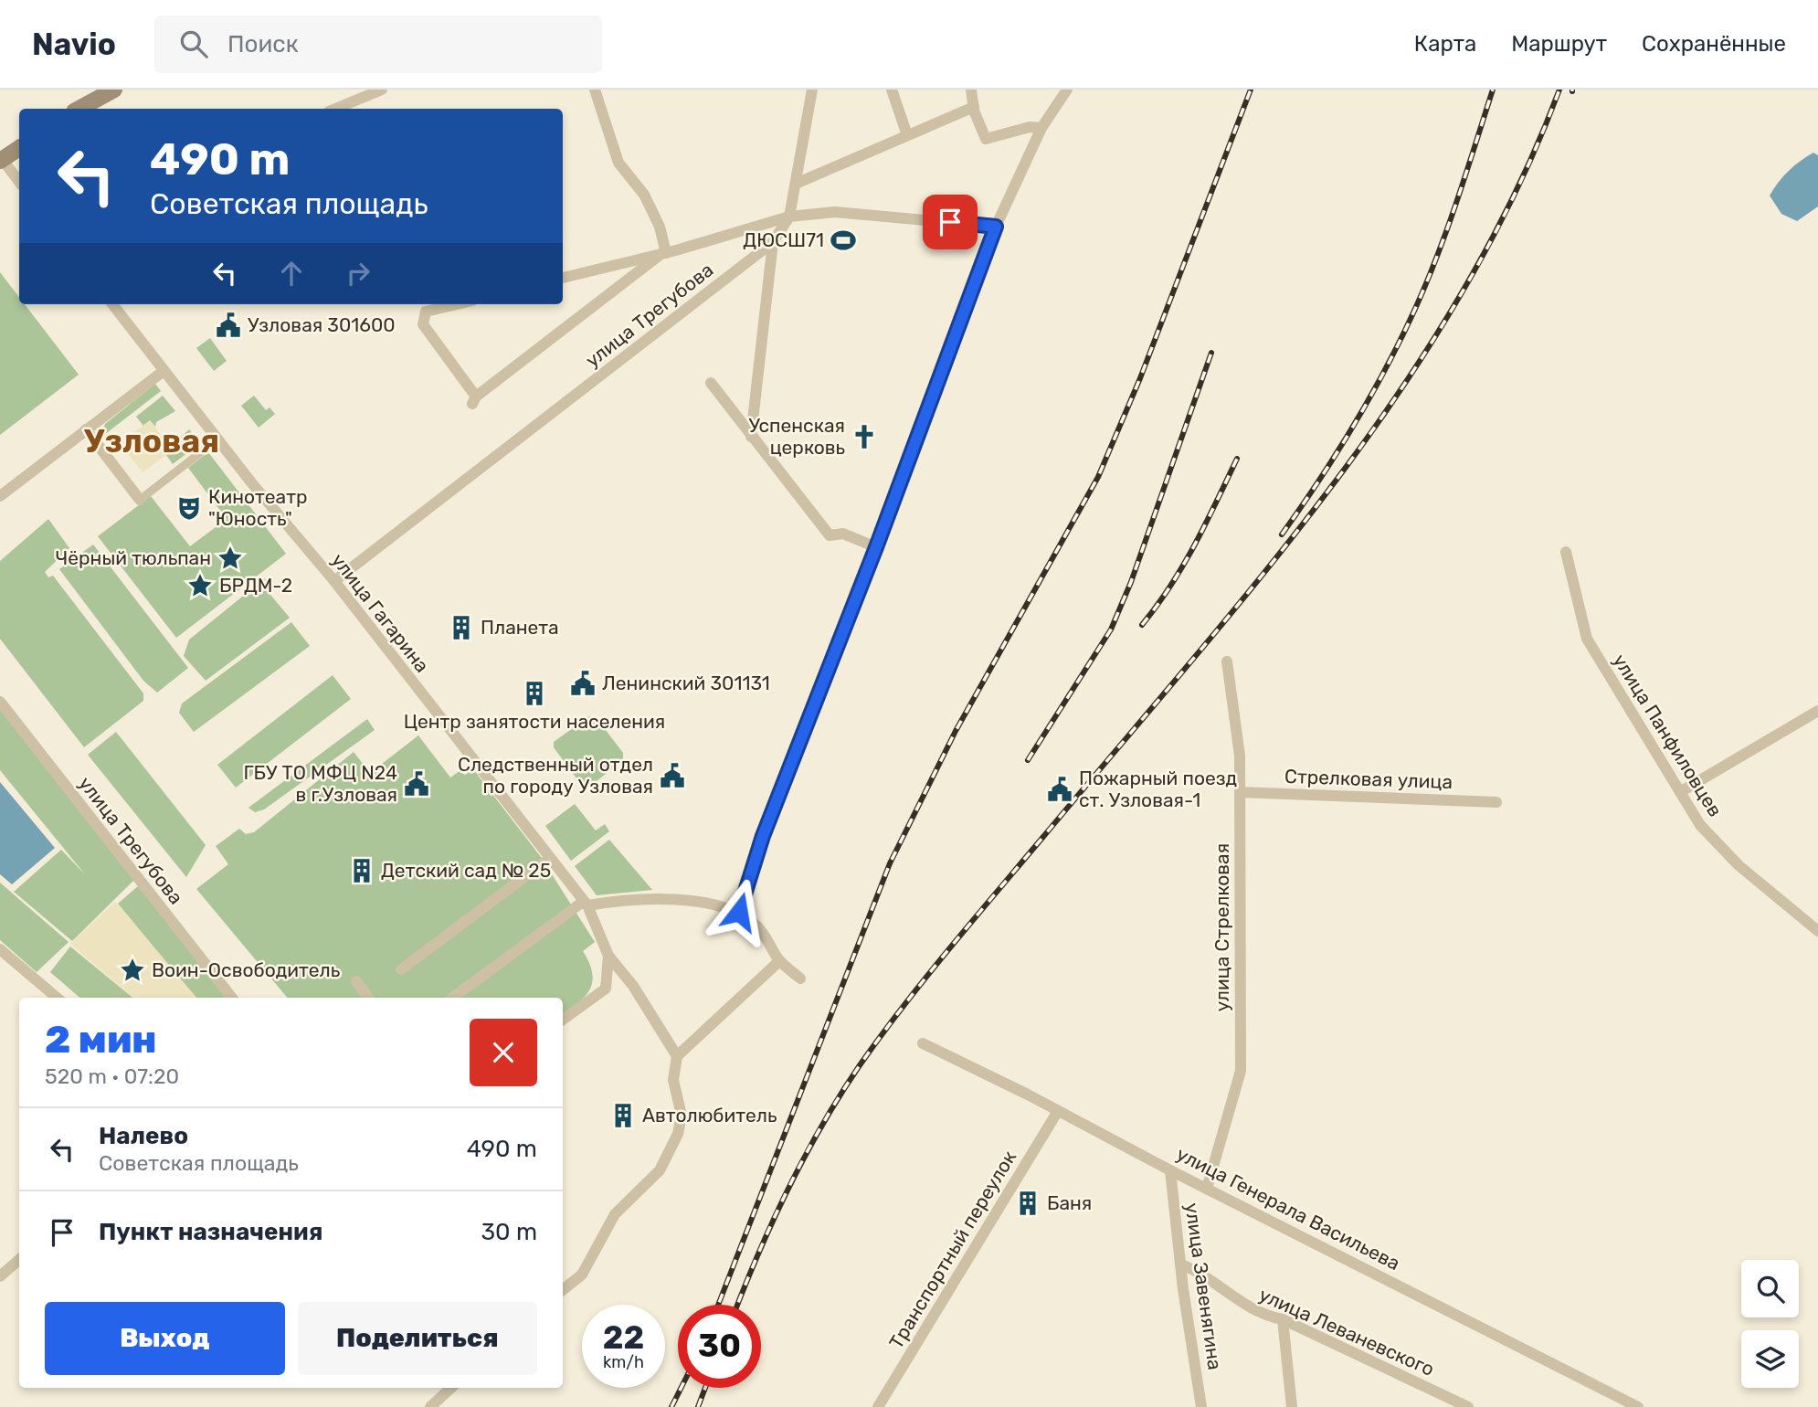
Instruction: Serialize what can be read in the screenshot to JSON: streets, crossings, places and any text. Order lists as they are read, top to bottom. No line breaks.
{"streets":{"street":["улица Трегубова","улица Гагарина","улица Панфиловцев","Стрелковая улица","улица Стрелковая","улица Генерала Васильева","Транспортный переулок","улица Завенягина","улица Леваневского"]},"crossings":[["улица Трегубова","улица Гагарина"],["Стрелковая улица","улица Стрелковая"],["улица Стрелковая","улица Генерала Васильева"],["улица Генерала Васильева","Транспортный переулок"],["улица Генерала Васильева","улица Завенягина"],["улица Завенягина","улица Леваневского"]],"districts":["Узловая"],"places":{"sports":["ДЮСШ71"],"public building":["Узловая 301600","Ленинский 301131","Следственный отдел по городу Узловая","ГБУ ТО МФЦ N24 в г.Узловая","Пожарный поезд ст. Узловая-1"],"church":["Успенская церковь"],"theatre":["Кинотеатр \"Юность\""],"place":["Чёрный тюльпан","БРДМ-2","Воин-Освободитель"],"building":["Планета","Центр занятости населения","Детский сад № 25","Автолюбитель","Баня"]},"page":{"header":"Navio","search":"Поиск","nav":["Карта","Маршрут","Сохранённые"],"turn":["490 m","Советская площадь"],"heading":["2 мин","520 m · 07:20"],"list":[{"name":"Налево","note":"Советская площадь","value":"490 m"},{"name":"Пункт назначения","value":"30 m"}],"buttons":["Выход","Поделиться"],"speed":"22 km/h","limit":"30"}}
